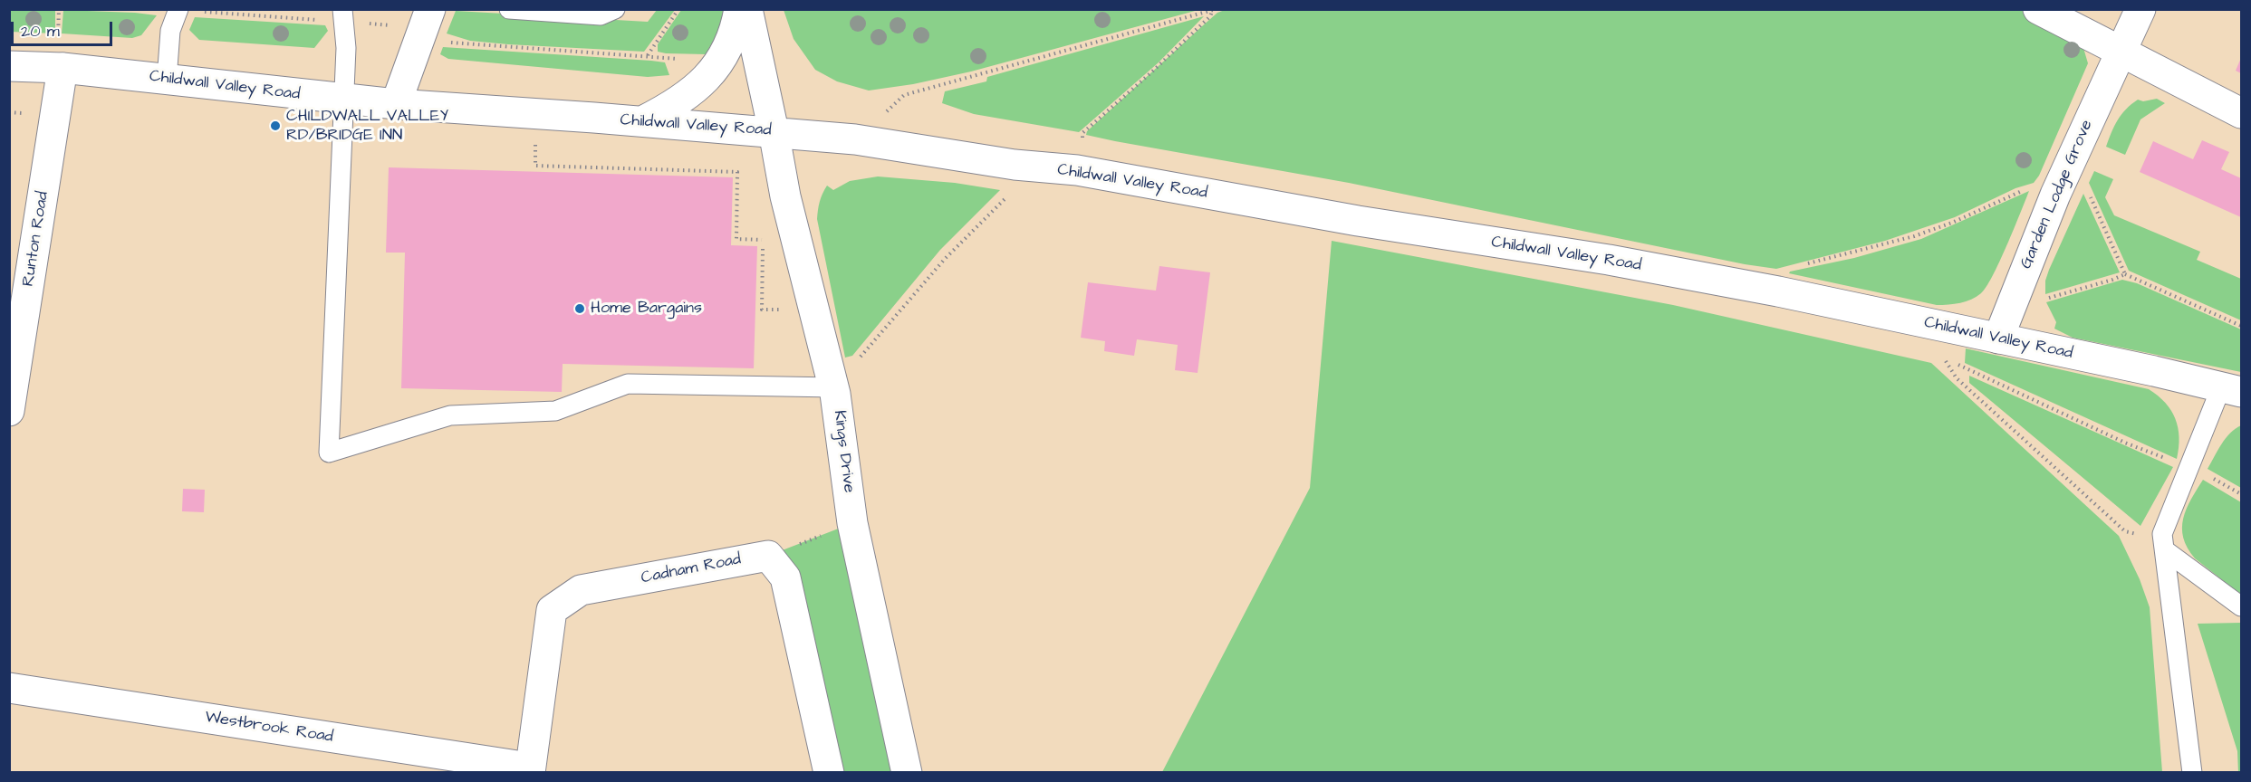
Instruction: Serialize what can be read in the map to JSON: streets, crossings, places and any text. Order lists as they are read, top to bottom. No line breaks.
{"streets":{"street":["Childwall Valley Road","Garden Lodge Grove","Runton Road","Kings Drive","Cadnam Road","Westbrook Road"]},"crossings":[["Childwall Valley Road","Garden Lodge Grove"],["Childwall Valley Road","Runton Road"],["Childwall Valley Road","Kings Drive"],["Cadnam Road","Westbrook Road"]],"places":["CHILDWALL VALLEY RD/BRIDGE INN","Home Bargains"],"scale_bar":"20 m"}
